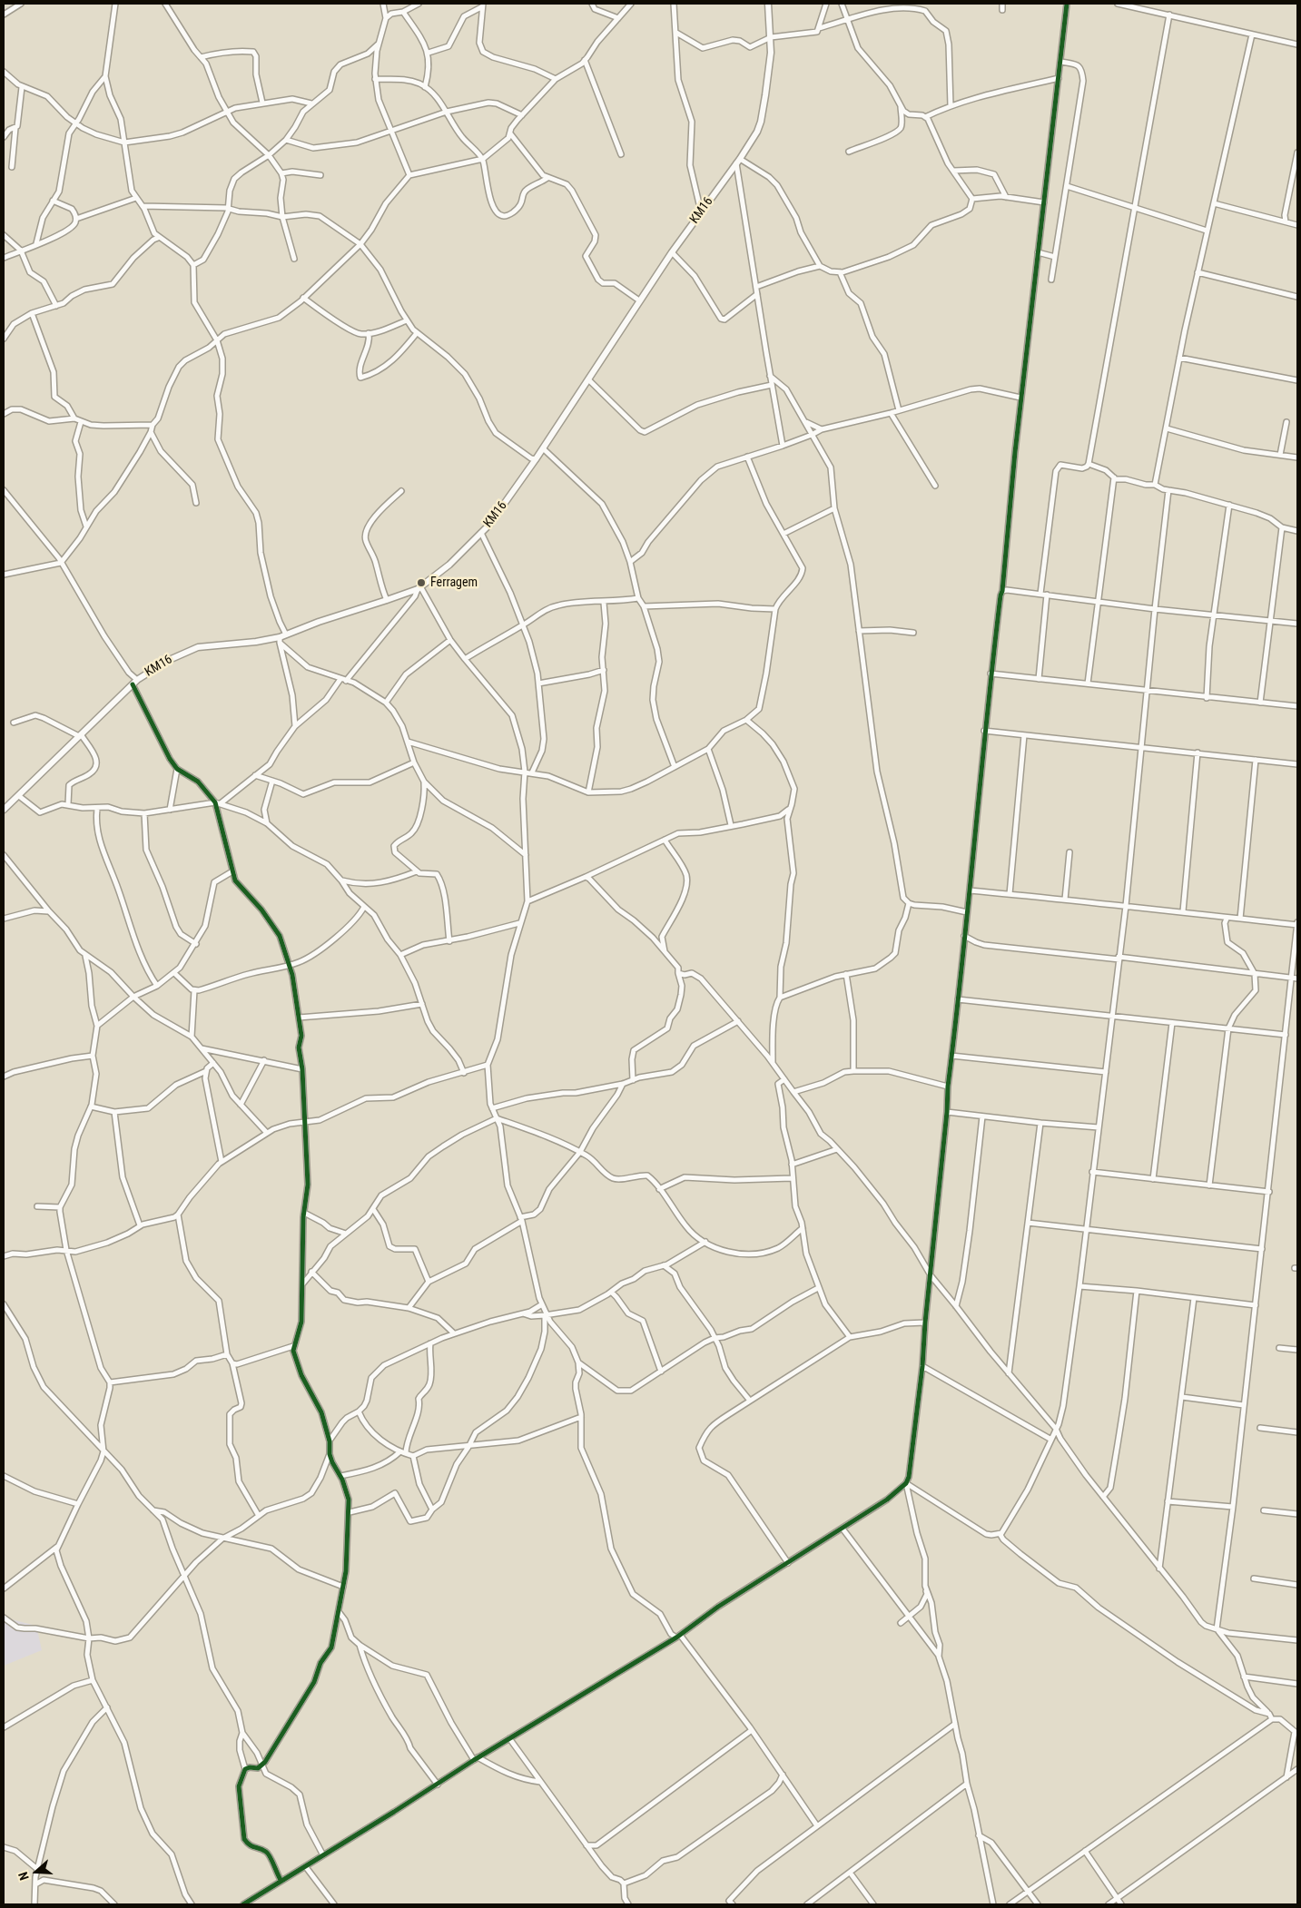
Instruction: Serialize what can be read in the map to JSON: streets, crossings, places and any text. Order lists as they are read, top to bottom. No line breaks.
{"streets":{"street":["KM16"]},"places":["Ferragem"],"north":"left"}
